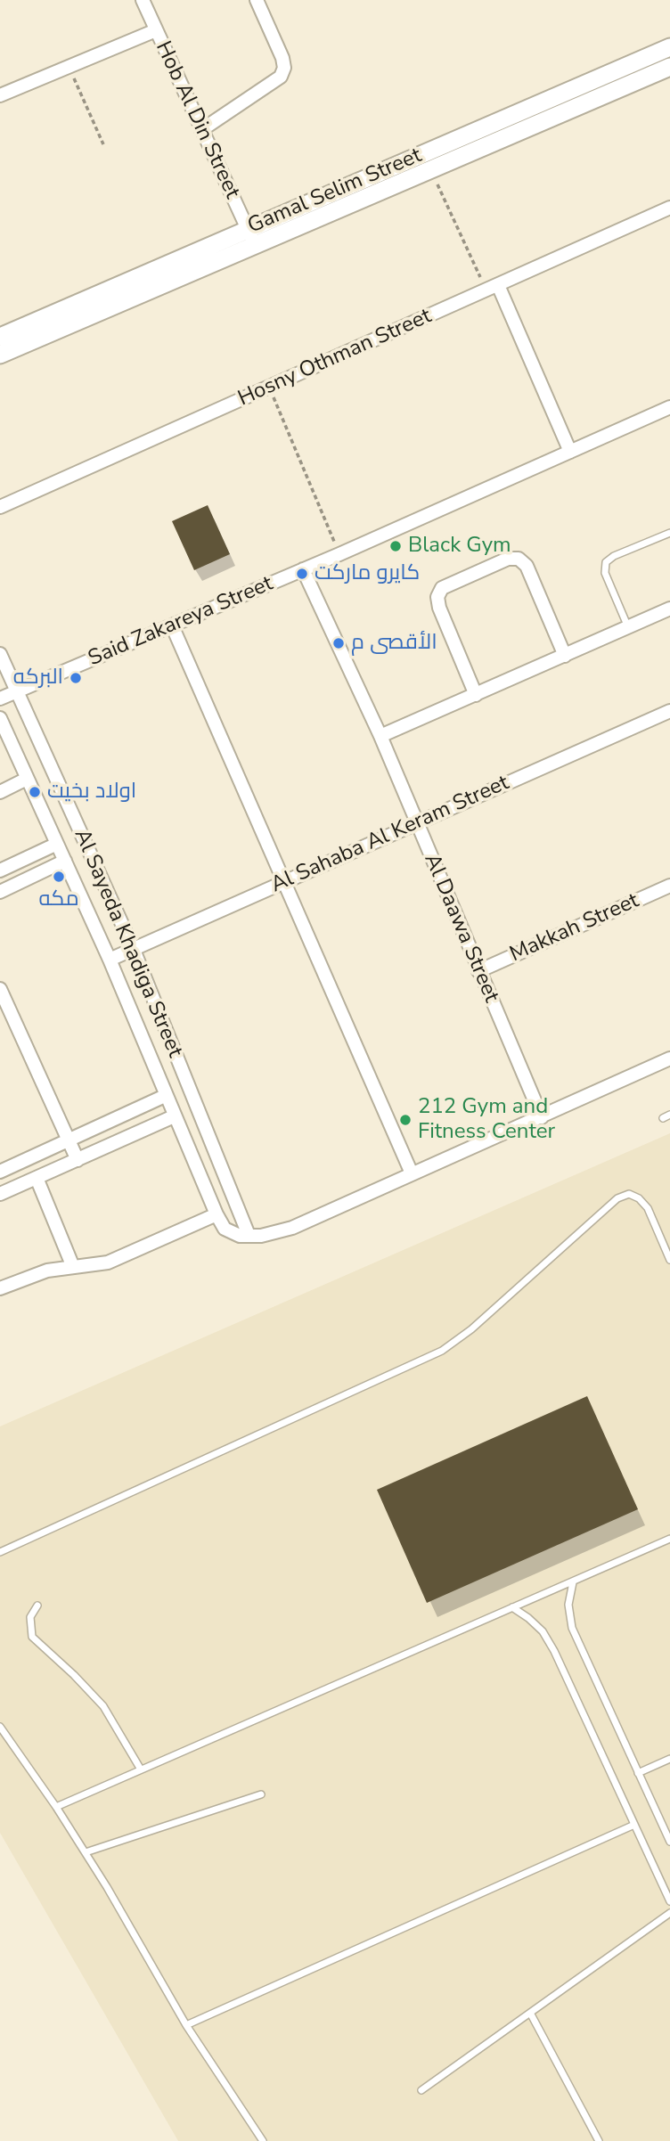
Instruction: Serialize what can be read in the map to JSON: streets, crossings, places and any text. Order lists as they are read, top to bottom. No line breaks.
{"streets":{"main road":["Gamal Selim Street"],"street":["Hob Al Din Street","Hosny Othman Street","Said Zakareya Street","Al Sahaba Al Keram Street","Al Daawa Street","Makkah Street","Al Sayeda Khadiga Street"]},"crossings":[["Hob Al Din Street","Gamal Selim Street"],["Said Zakareya Street","Al Daawa Street"],["Said Zakareya Street","Al Sayeda Khadiga Street"],["Al Sahaba Al Keram Street","Al Daawa Street"],["Al Sahaba Al Keram Street","Al Sayeda Khadiga Street"],["Al Daawa Street","Makkah Street"]],"places":["Black Gym","كايرو ماركت","الأقصى م","البركه","اولاد بخيت","مكه","212 Gym and Fitness Center"]}
